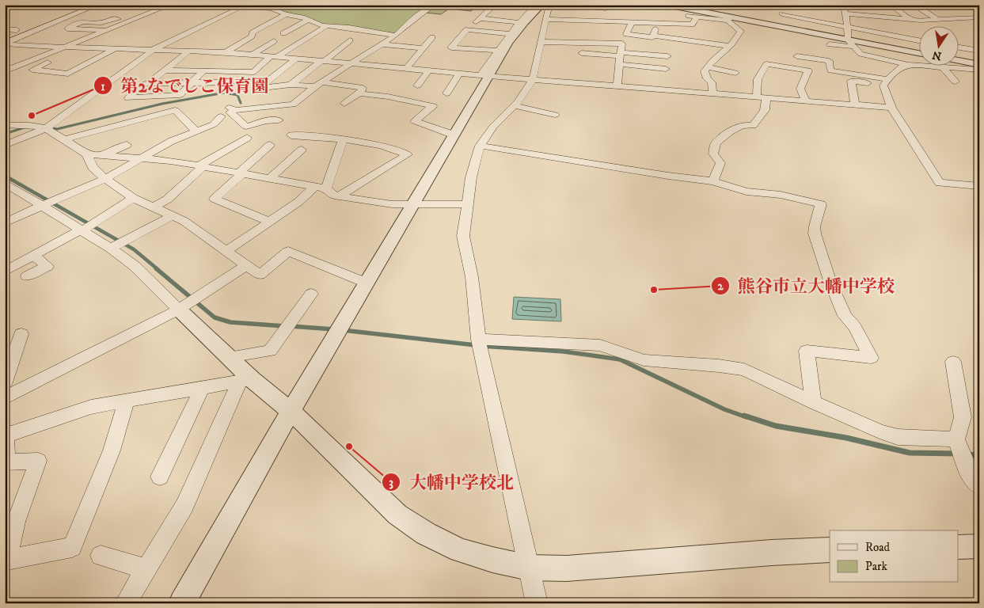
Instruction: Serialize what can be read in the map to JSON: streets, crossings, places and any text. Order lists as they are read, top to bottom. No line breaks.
{"places":["第2なでしこ保育園","熊谷市立大幡中学校","大幡中学校北"],"legend":["Road","Park"],"north":"bottom"}
